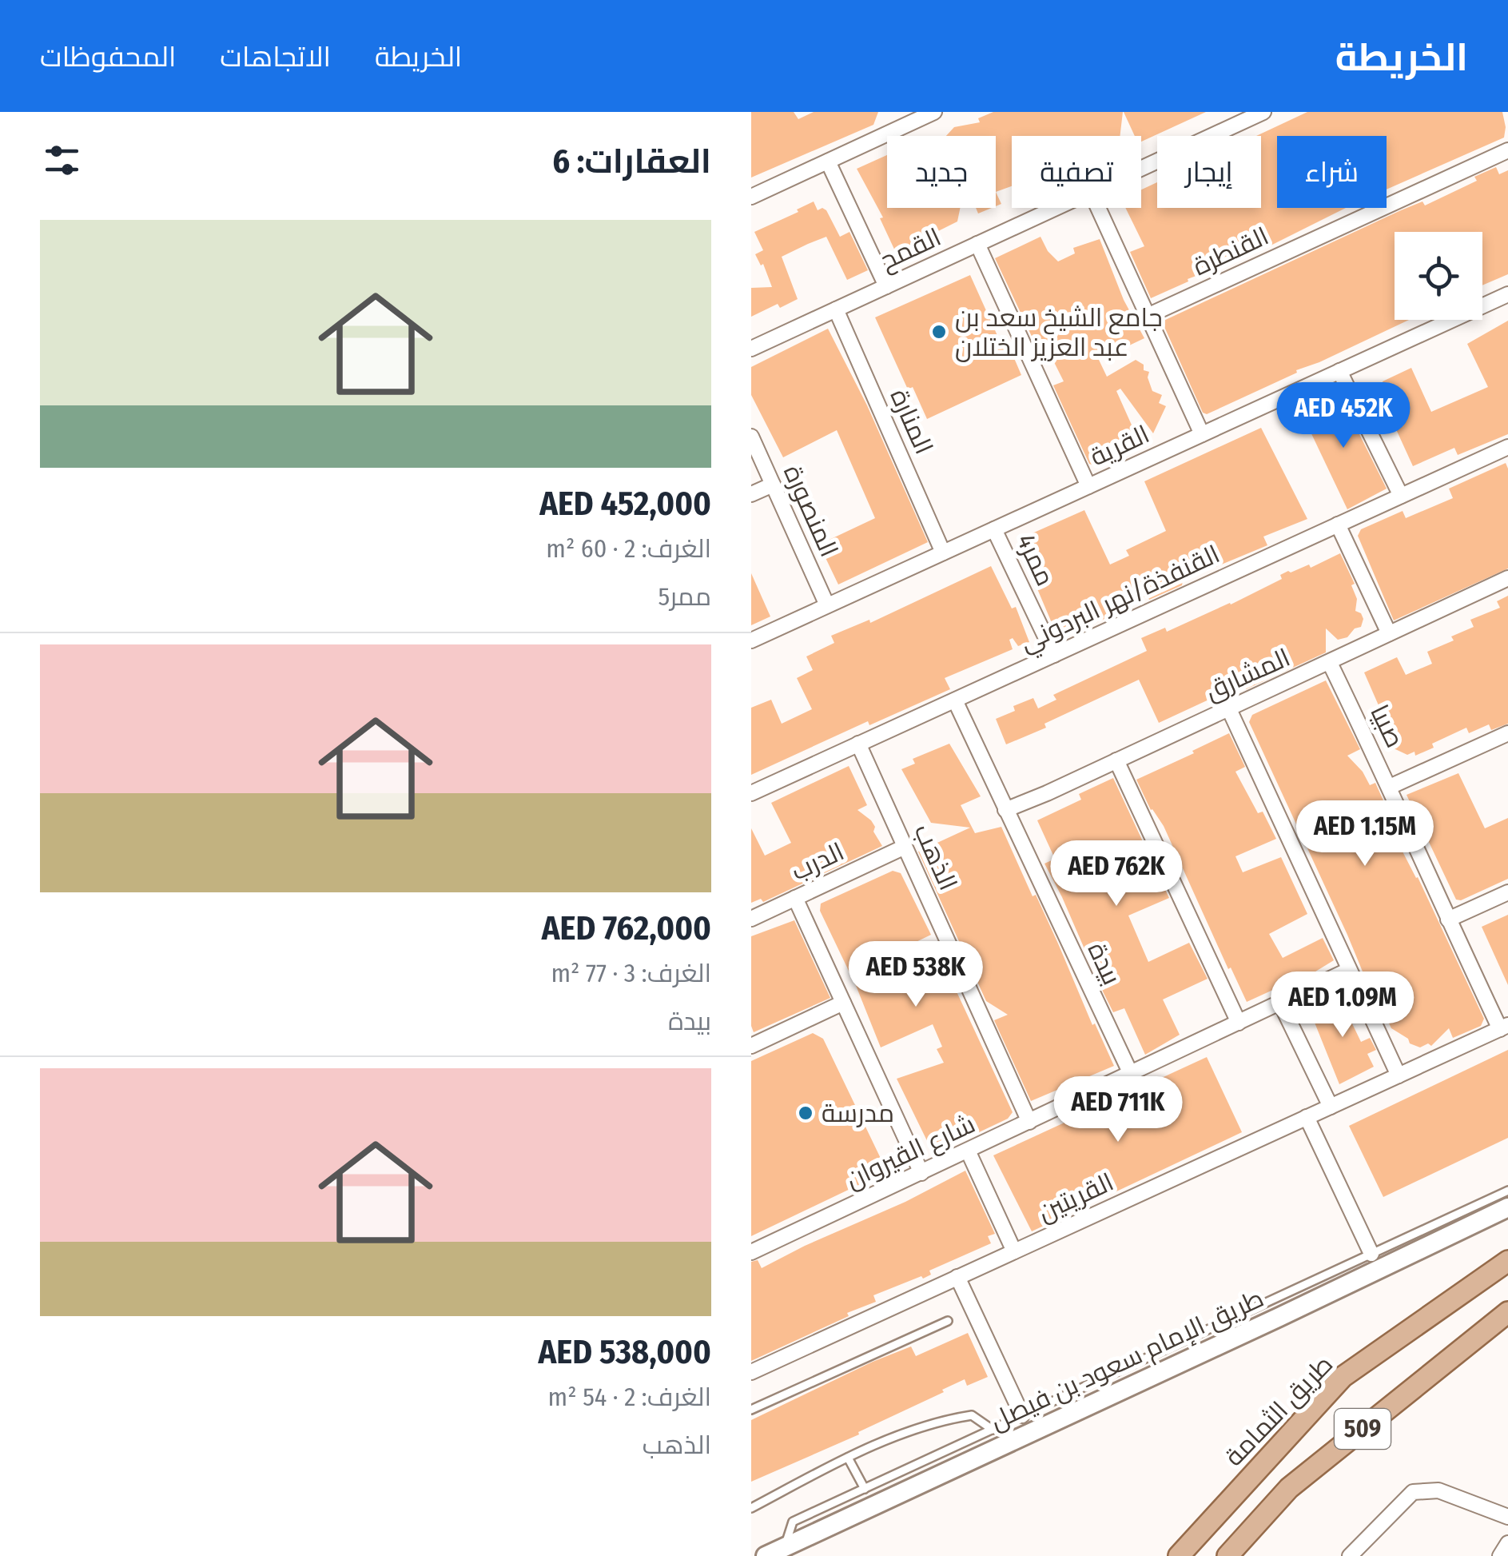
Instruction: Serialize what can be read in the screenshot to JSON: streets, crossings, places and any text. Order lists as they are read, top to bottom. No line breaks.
{"streets":{"main road":["طريق الإمام سعود بن فيصل","طريق الثمامة","509"],"street":["القمح","القنطرة","المنارة","القرية","المنصورة","ممر4","القنفذة/نهر البردوني","المشارق","صبيا","الذهب","الدرب","بيدة","شارع القيروان","القريتين"]},"crossings":[["القمح","المنارة"],["المنارة","القرية"],["القرية","المنصورة"],["القرية","ممر4"],["ممر4","القنفذة/نهر البردوني"],["القنفذة/نهر البردوني","الذهب"],["القنفذة/نهر البردوني","بيدة"],["المشارق","صبيا"],["المشارق","بيدة"],["صبيا","القريتين"],["الذهب","الدرب"],["الذهب","شارع القيروان"],["بيدة","شارع القيروان"]],"places":["جامع الشيخ سعد بن عبد العزيز الختلان","مدرسة"],"page":{"header":"الخريطة","nav":["الخريطة","الاتجاهات","المحفوظات"],"heading":"العقارات: 6","chip":["شراء","إيجار","تصفية","جديد"],"list":[{"name":"AED 452,000","note":"الغرف: 2 · 60 m² · ممر5"},{"name":"AED 762,000","note":"الغرف: 3 · 77 m² · بيدة"},{"name":"AED 538,000","note":"الغرف: 2 · 54 m² · الذهب"}],"price":["AED 452K","AED 1.15M","AED 762K","AED 538K","AED 1.09M","AED 711K"]}}
